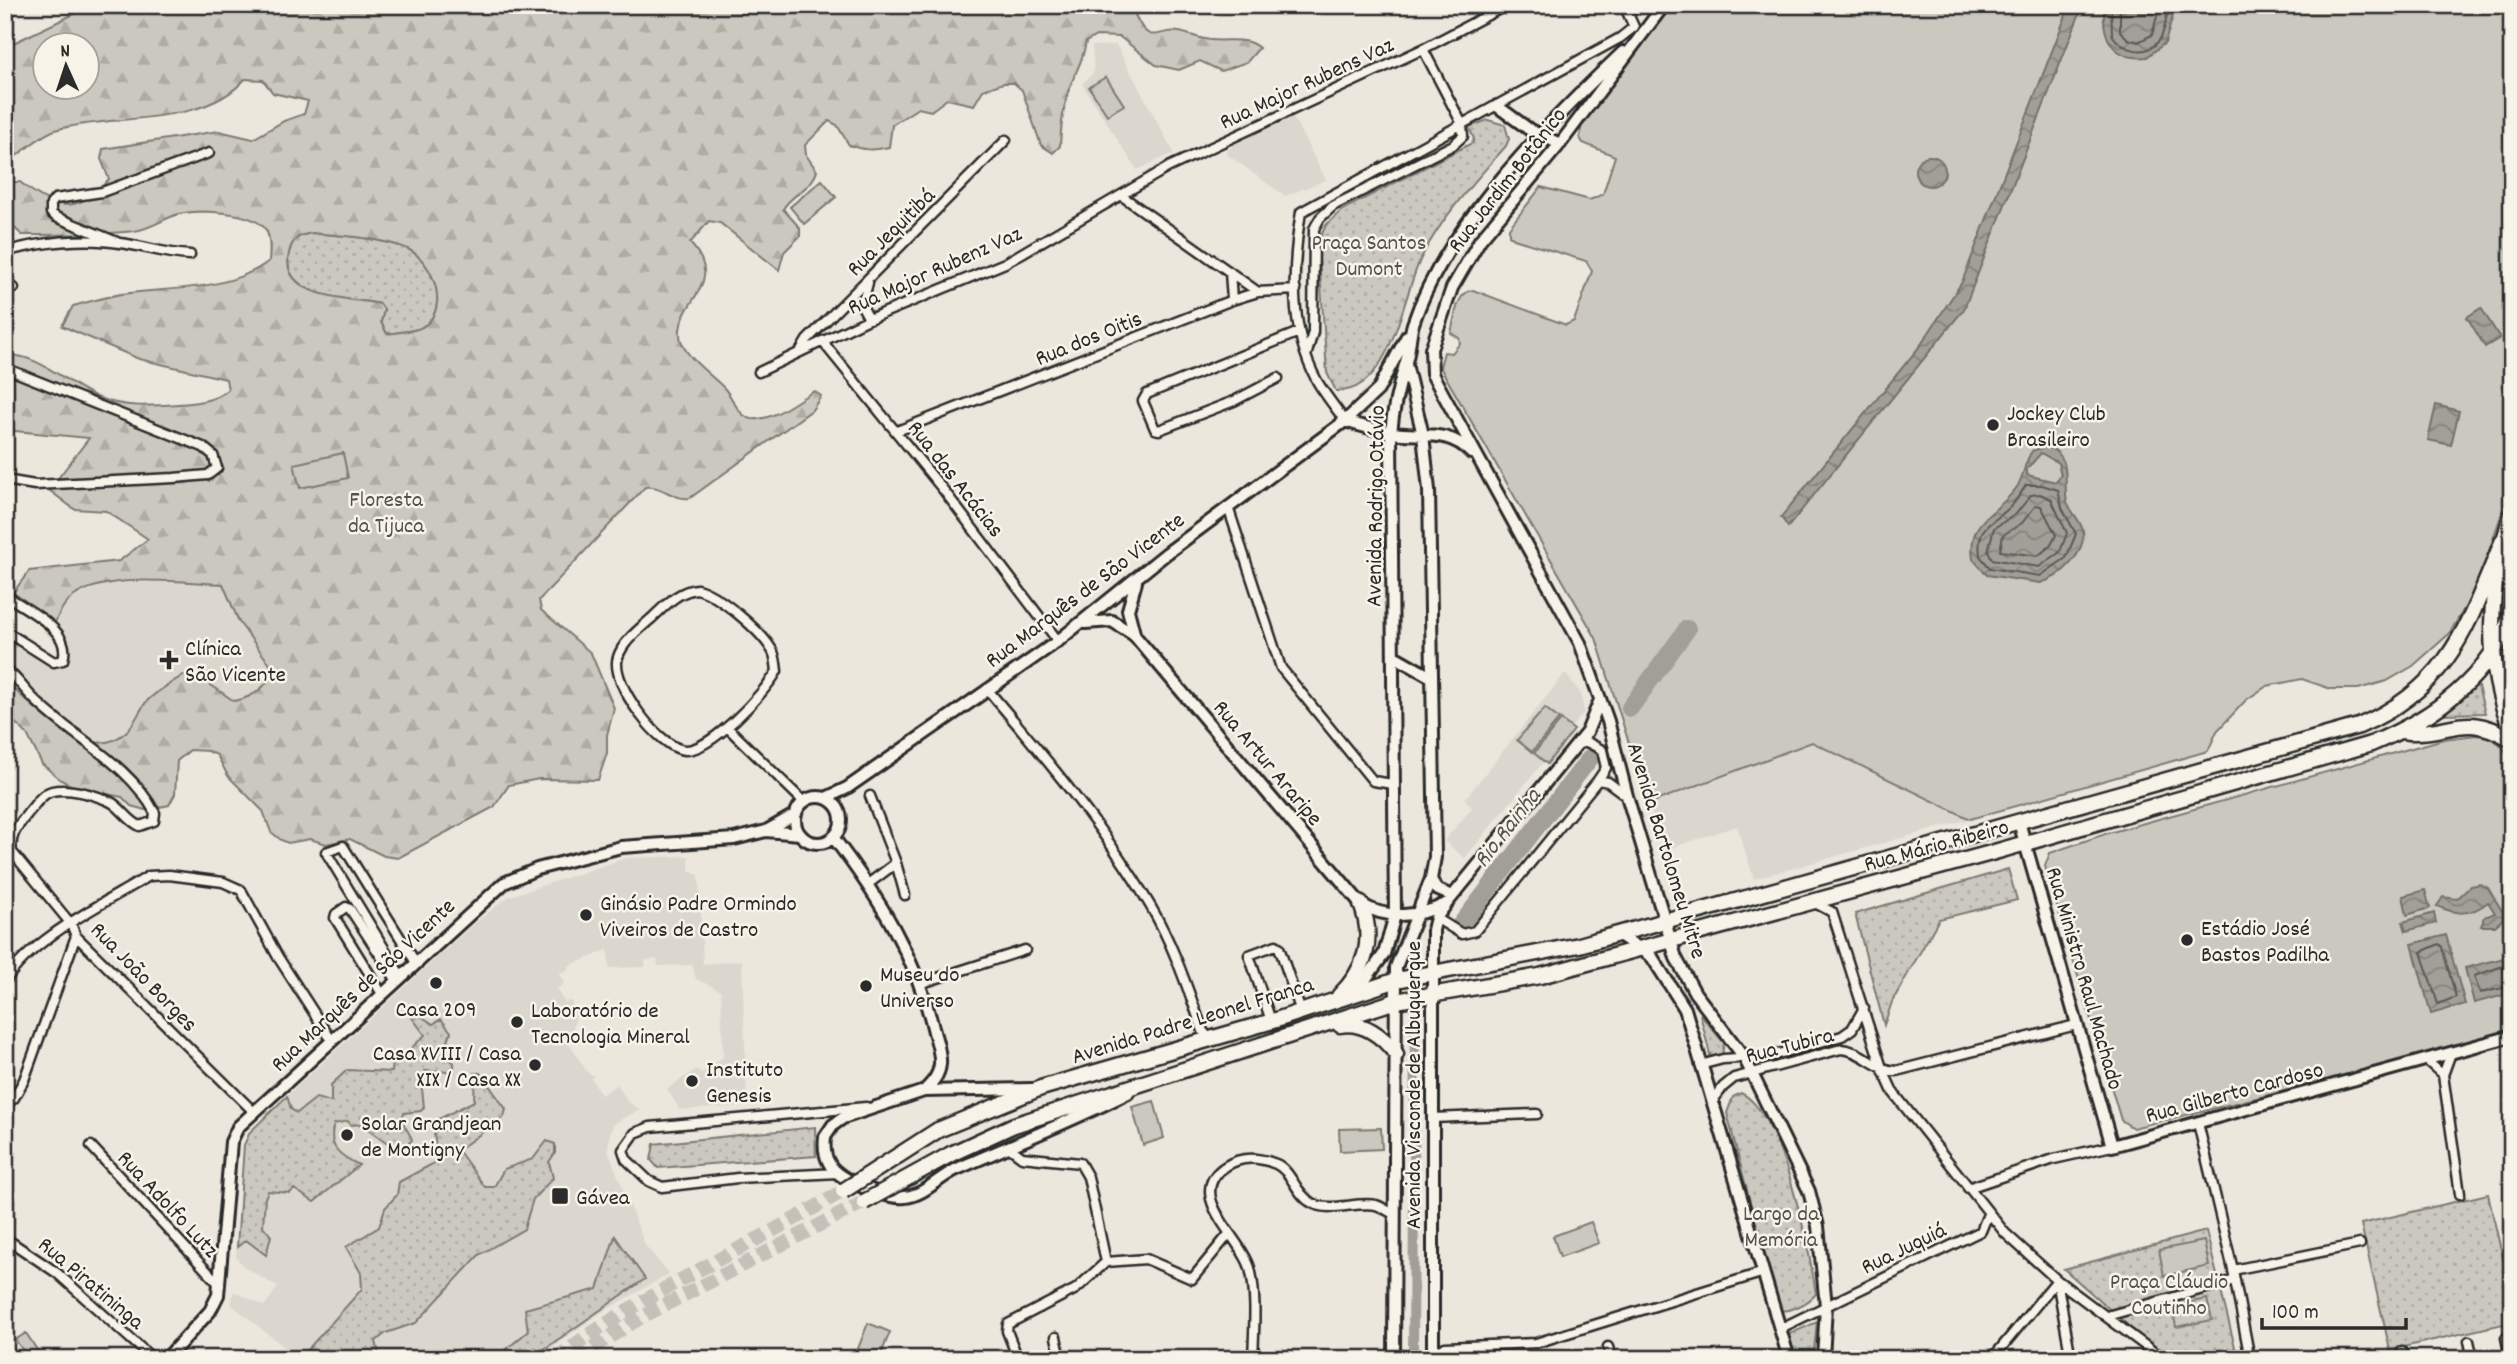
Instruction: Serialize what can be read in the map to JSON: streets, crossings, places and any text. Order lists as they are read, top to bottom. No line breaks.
{"streets":{"highway":["Rua Mário Ribeiro","Avenida Padre Leonel Franca"],"main road":["Rua Jardim Botânico","Avenida Rodrigo Otávio","Rua Marquês de São Vicente","Rua Artur Araripe","Avenida Bartolomeu Mitre","Rua Ministro Raul Machado","Avenida Visconde de Albuquerque","Rua Gilberto Cardoso"],"street":["Rua Major Rubens Vaz","Rua Jequitibá","Rua Major Rubenz Vaz","Rua dos Oitis","Rua das Acácias","Rua João Borges","Rua Tubira","Rua Adolfo Lutz","Rua Juquiá","Rua Piratininga"]},"crossings":[["Rua Major Rubens Vaz","Rua Major Rubenz Vaz"],["Rua Jardim Botânico","Avenida Rodrigo Otávio"],["Rua Jardim Botânico","Avenida Bartolomeu Mitre"],["Rua Jequitibá","Rua Major Rubenz Vaz"],["Rua Major Rubenz Vaz","Rua das Acácias"],["Rua dos Oitis","Rua das Acácias"],["Rua das Acácias","Rua Marquês de São Vicente"],["Avenida Rodrigo Otávio","Rua Mário Ribeiro"],["Avenida Rodrigo Otávio","Avenida Padre Leonel Franca"],["Avenida Rodrigo Otávio","Avenida Visconde de Albuquerque"],["Rua Marquês de São Vicente","Rua Artur Araripe"],["Rua Marquês de São Vicente","Rua João Borges"],["Rua Marquês de São Vicente","Rua Adolfo Lutz"],["Rua Mário Ribeiro","Avenida Bartolomeu Mitre"],["Rua Mário Ribeiro","Rua Ministro Raul Machado"],["Rua Mário Ribeiro","Avenida Padre Leonel Franca"],["Rua Mário Ribeiro","Avenida Visconde de Albuquerque"],["Avenida Bartolomeu Mitre","Rua Tubira"],["Avenida Bartolomeu Mitre","Avenida Visconde de Albuquerque"],["Avenida Bartolomeu Mitre","Rua Juquiá"],["Rua Ministro Raul Machado","Rua Gilberto Cardoso"]],"water":["Rio Rainha"],"parks":["Praça Santos Dumont","Floresta da Tijuca","Largo da Memória","Praça Cláudio Coutinho"],"places":{"other":["Jockey Club Brasileiro","Ginásio Padre Ormindo Viveiros de Castro","Estádio José Bastos Padilha","Casa 209","Museu do Universo","Laboratório de Tecnologia Mineral","Casa XVIII / Casa XIX / Casa XX","Instituto Genesis","Solar Grandjean de Montigny"],"health":["Clínica São Vicente"],"transit":["Gávea"]},"scale_bar":"100 m","north":"top"}
